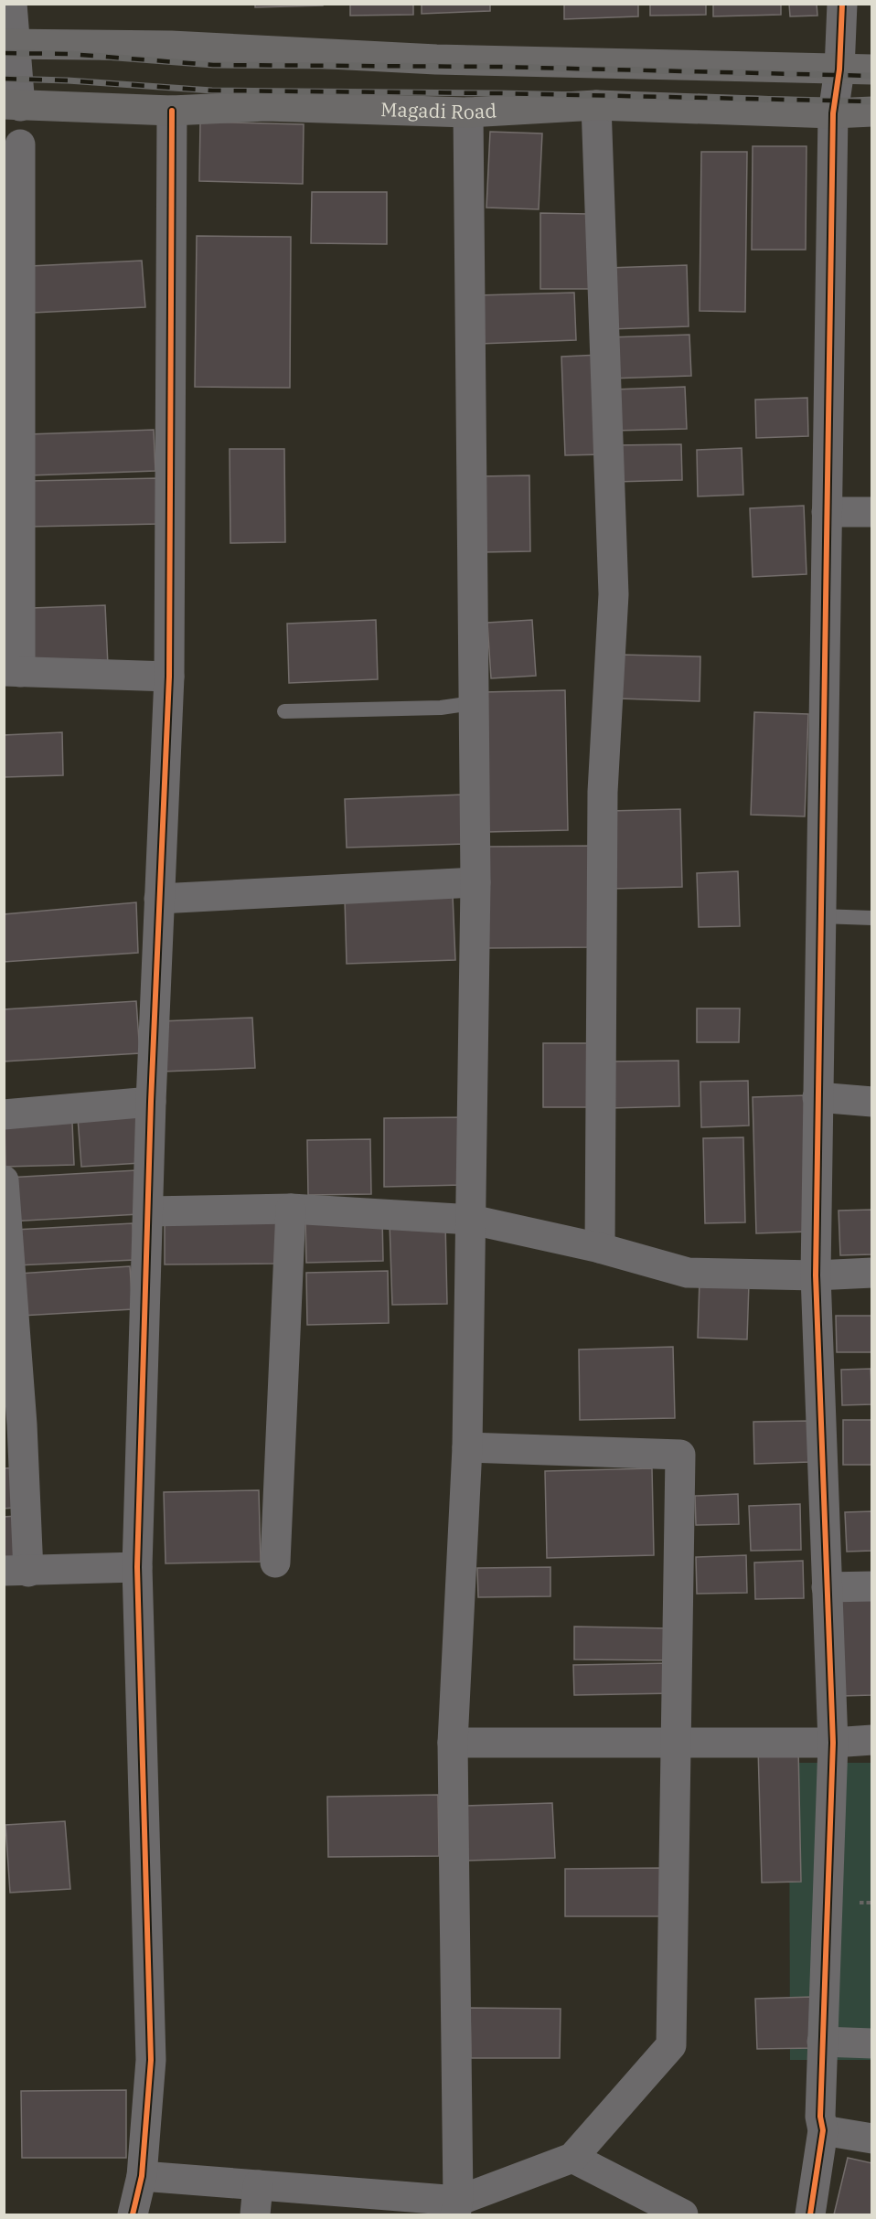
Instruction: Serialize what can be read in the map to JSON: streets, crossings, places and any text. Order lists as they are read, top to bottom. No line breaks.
{"streets":{"main road":["Magadi Road"]}}
